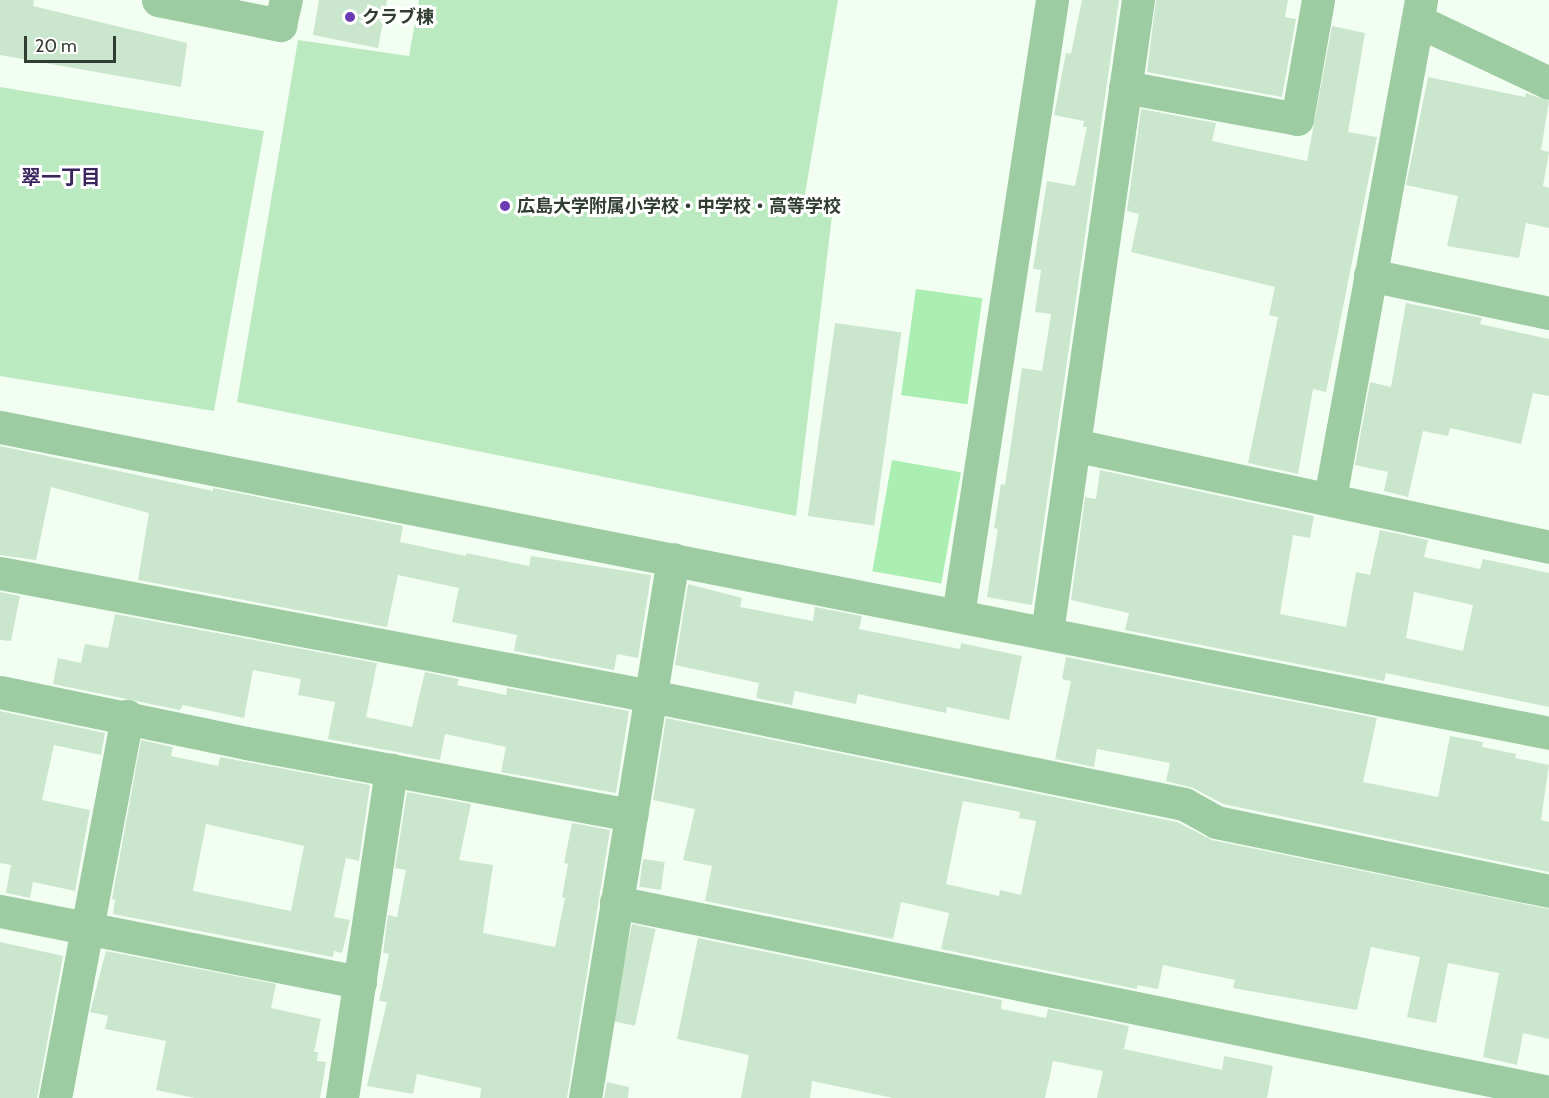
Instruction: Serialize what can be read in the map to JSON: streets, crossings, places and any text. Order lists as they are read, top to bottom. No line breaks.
{"districts":["翠一丁目"],"places":["クラブ棟","広島大学附属小学校・中学校・高等学校"],"scale_bar":"20 m"}
